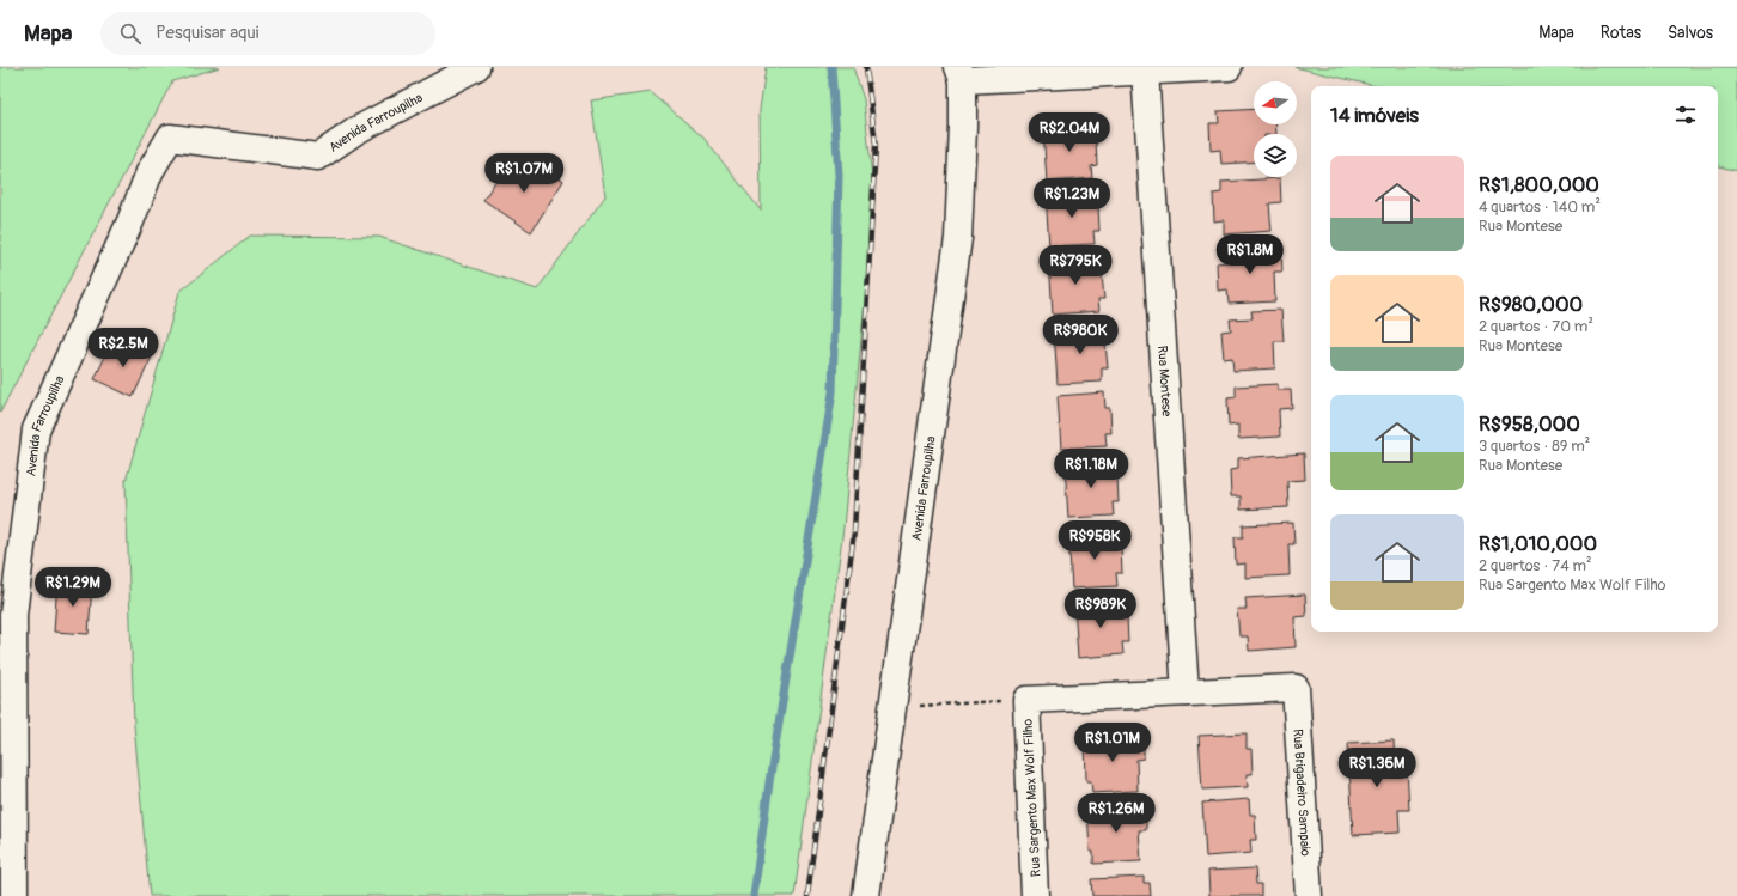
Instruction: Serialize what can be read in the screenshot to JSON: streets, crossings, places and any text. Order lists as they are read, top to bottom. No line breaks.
{"streets":{"street":["Avenida Farroupilha","Rua Montese","Rua Brigadeiro Sampaio","Rua Sargento Max Wolf Filho"]},"crossings":[["Rua Montese","Rua Brigadeiro Sampaio"]],"north":"left","page":{"header":"Mapa","search":"Pesquisar aqui","nav":["Mapa","Rotas","Salvos"],"heading":"14 imóveis","price":["R$2.04M","R$1.07M","R$1.23M","R$1.8M","R$795K","R$980K","R$2.5M","R$1.18M","R$958K","R$1.29M","R$989K","R$1.01M","R$1.36M","R$1.26M"],"list":[{"name":"R$1,800,000","note":"4 quartos · 140 m² · Rua Montese"},{"name":"R$980,000","note":"2 quartos · 70 m² · Rua Montese"},{"name":"R$958,000","note":"3 quartos · 89 m² · Rua Montese"},{"name":"R$1,010,000","note":"2 quartos · 74 m² · Rua Sargento Max Wolf Filho"}]}}
